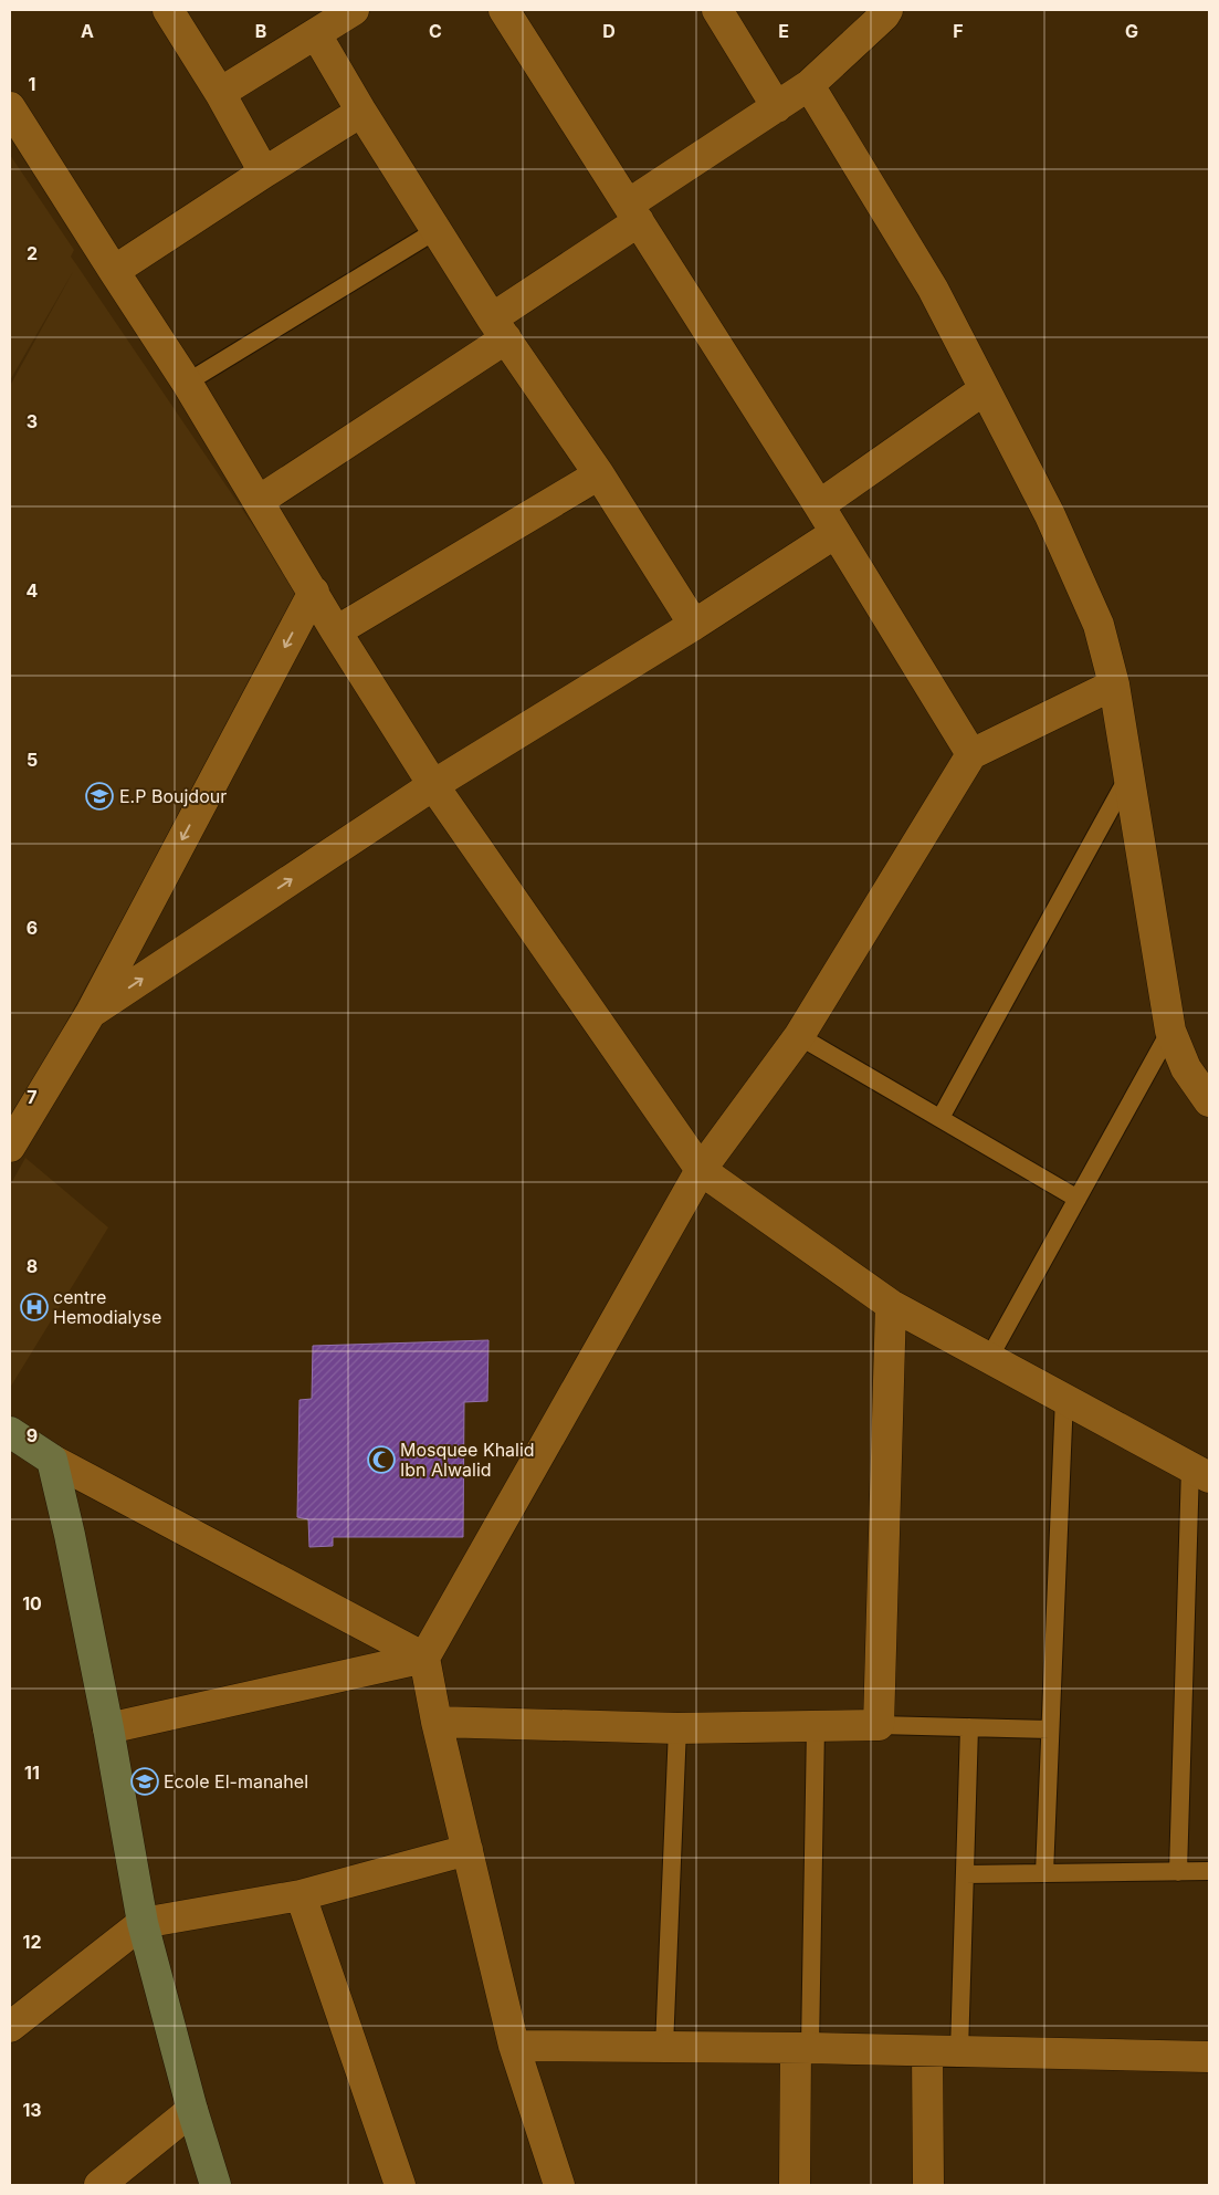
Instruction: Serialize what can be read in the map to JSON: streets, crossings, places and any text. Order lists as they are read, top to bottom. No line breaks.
{"places":{"school or university":["E.P Boujdour","Ecole El-manahel"],"hospital":["centre Hemodialyse"],"mosque":["Mosquee Khalid Ibn Alwalid"]},"grid":{"columns":["A","B","C","D","E","F","G"],"rows":["1","2","3","4","5","6","7","8","9","10","11","12","13"]}}
